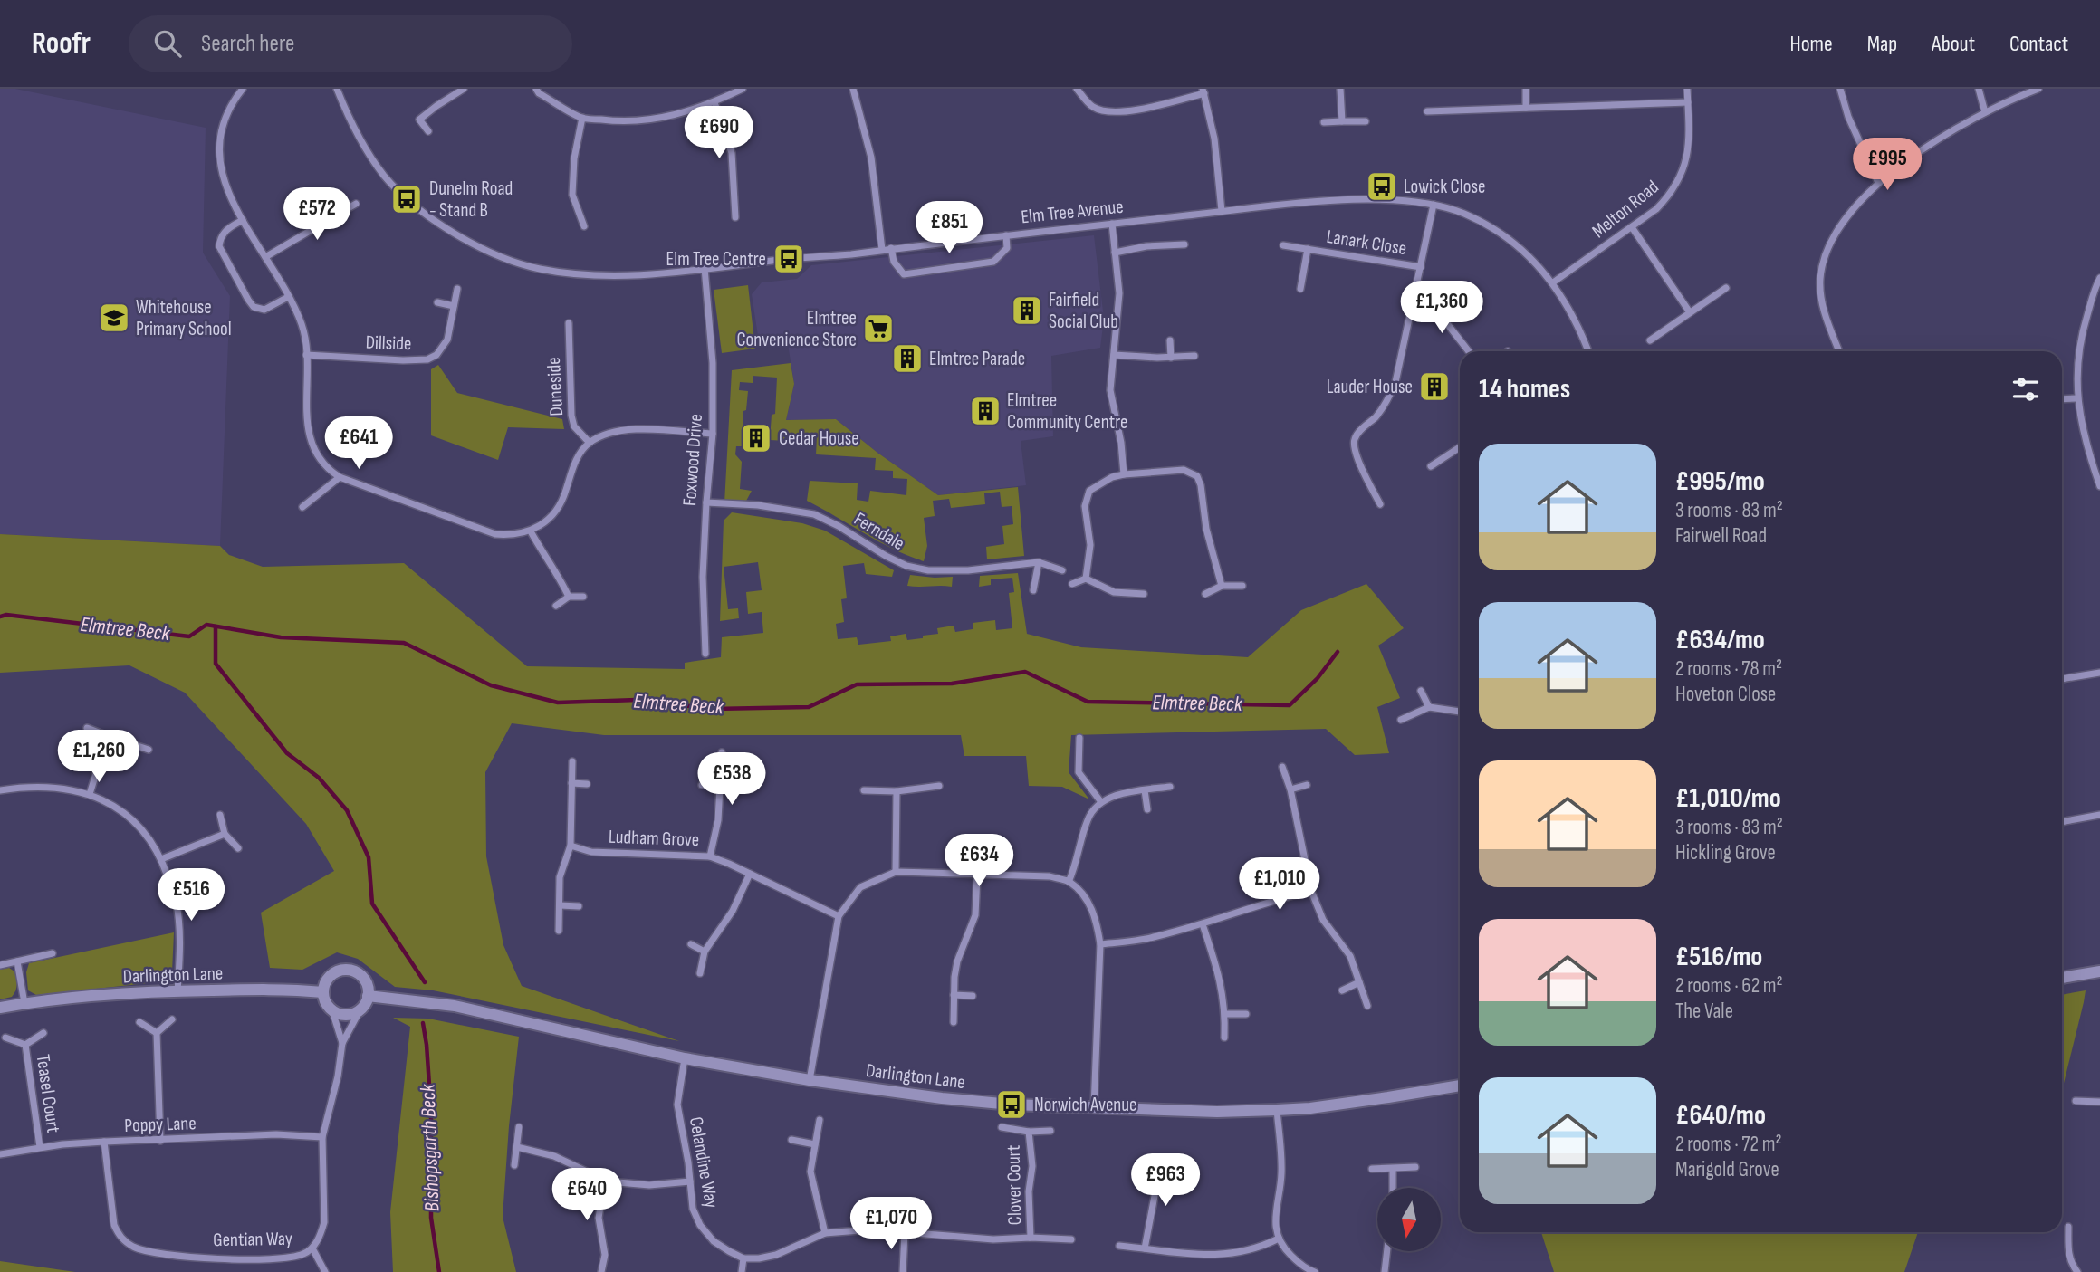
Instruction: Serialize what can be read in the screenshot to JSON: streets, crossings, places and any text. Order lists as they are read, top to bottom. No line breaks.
{"streets":{"street":["Melton Road","Elm Tree Avenue","Lanark Close","Dillside","Duneside","Foxwood Drive","Ferndale","Ludham Grove","Darlington Lane","Teasel Court","Poppy Lane","Celandine Way","Clover Court","Gentian Way"]},"crossings":[["Melton Road","Elm Tree Avenue"],["Elm Tree Avenue","Foxwood Drive"],["Foxwood Drive","Ferndale"],["Darlington Lane","Celandine Way"],["Teasel Court","Poppy Lane"],["Poppy Lane","Gentian Way"]],"water":["Elmtree Beck","Bishopsgarth Beck"],"places":{"bus stop":["Lowick Close","Dunelm Road - Stand B","Elm Tree Centre","Norwich Avenue"],"building":["Fairfield Social Club","Elmtree Parade","Lauder House","Elmtree Community Centre","Cedar House"],"school or university":["Whitehouse Primary School"],"supermarket":["Elmtree Convenience Store"]},"north":"bottom","page":{"header":"Roofr","search":"Search here","nav":["Home","Map","About","Contact"],"price":["£690","£995","£572","£851","£1,360","£641","£1,260","£538","£634","£1,010","£516","£963","£640","£1,070"],"heading":"14 homes","list":[{"name":"£995/mo","note":"3 rooms · 83 m² · Fairwell Road"},{"name":"£634/mo","note":"2 rooms · 78 m² · Hoveton Close"},{"name":"£1,010/mo","note":"3 rooms · 83 m² · Hickling Grove"},{"name":"£516/mo","note":"2 rooms · 62 m² · The Vale"},{"name":"£640/mo","note":"2 rooms · 72 m² · Marigold Grove"}]}}
